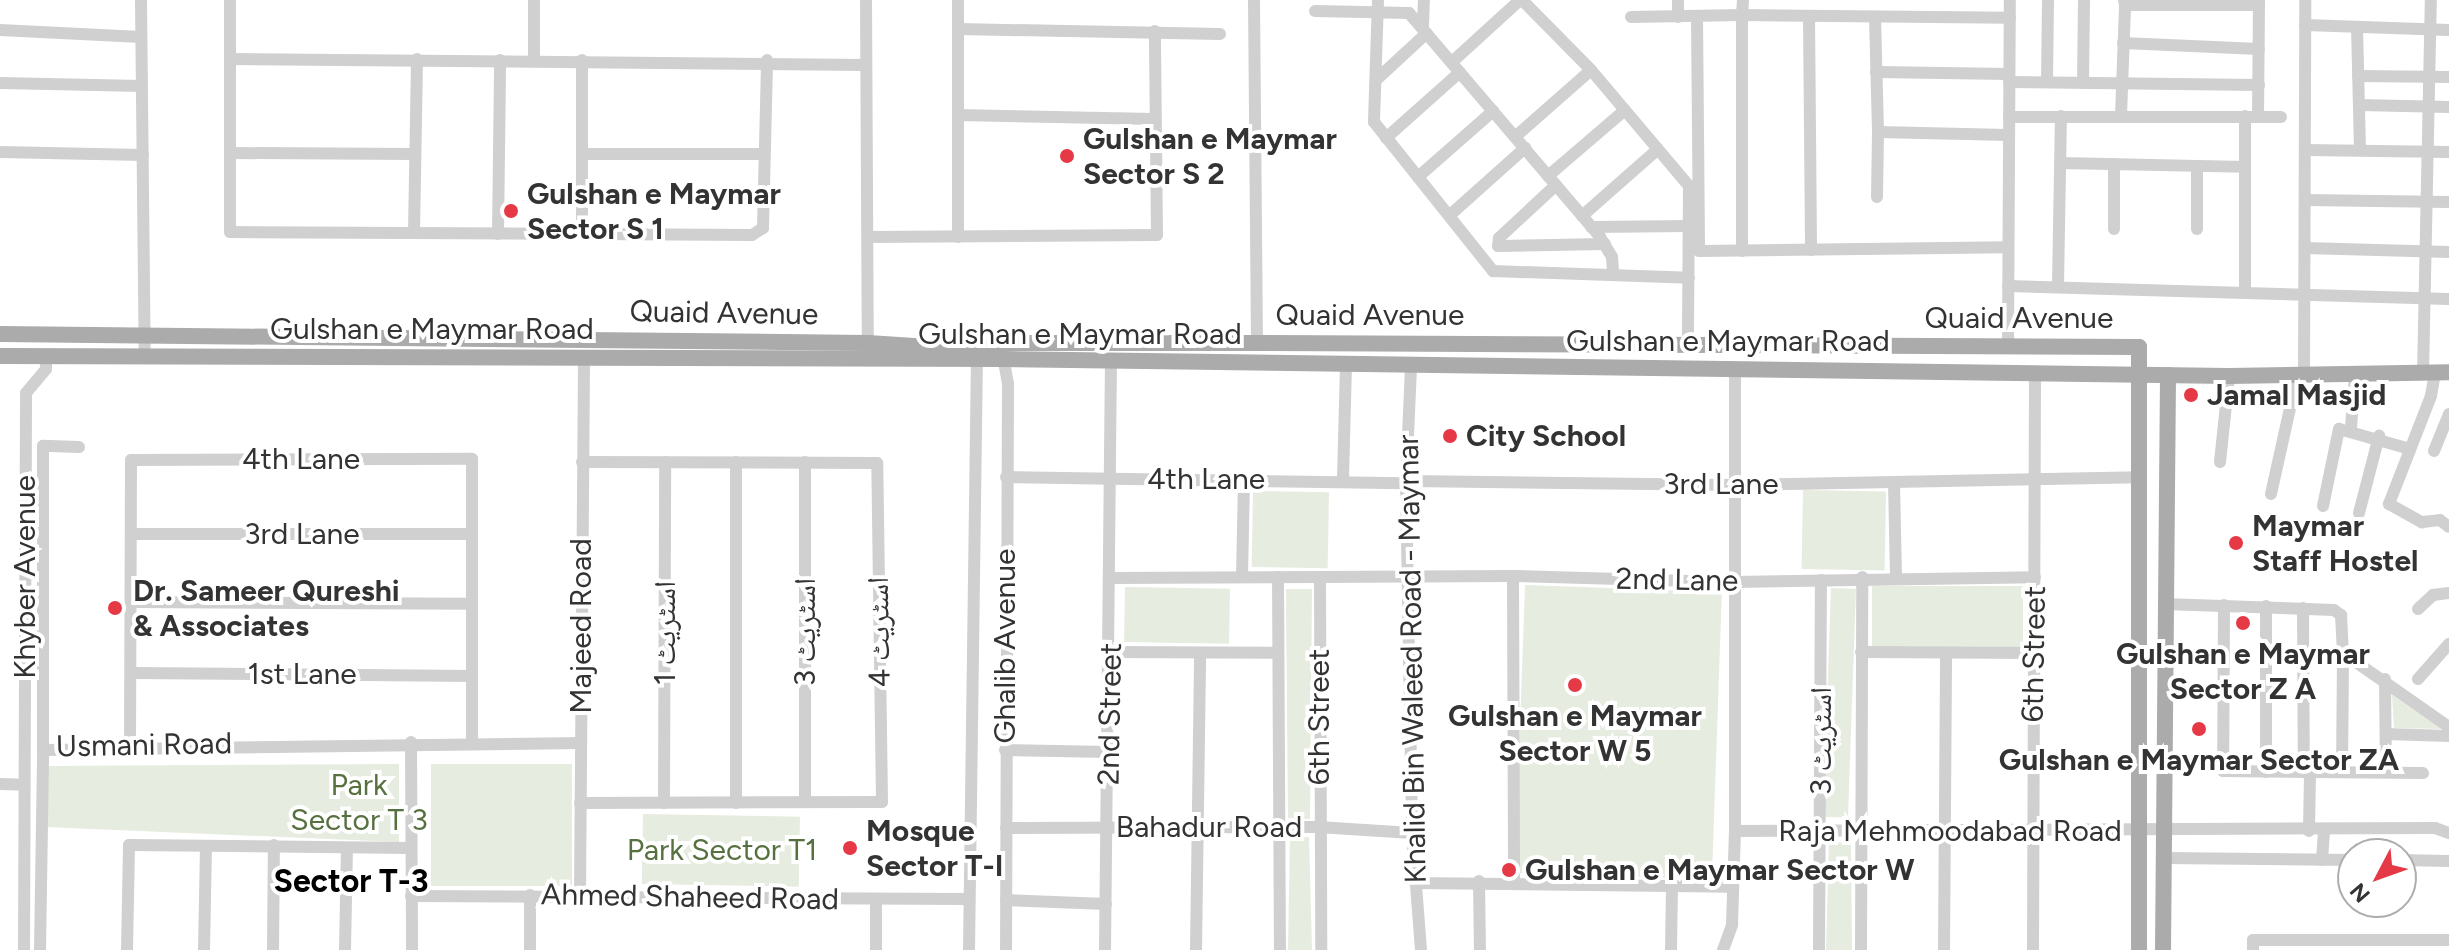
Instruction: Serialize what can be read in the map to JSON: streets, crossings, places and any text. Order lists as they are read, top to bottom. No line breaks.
{"streets":{"main road":["Quaid Avenue","Gulshan e Maymar Road"],"street":["4th Lane","3rd Lane","Khyber Avenue","2nd Lane","Majeed Road","اسٹریٹ 3","اسٹریٹ 4","اسٹریٹ 1","Ghalib Avenue","6th Street","Khalid Bin Waleed Road - Maymar","1st Lane","2nd Street","Usmani Road","Bahadur Road","Raja Mehmoodabad Road","Ahmed Shaheed Road"]},"crossings":[["Quaid Avenue","Gulshan e Maymar Road"],["Quaid Avenue","3rd Lane"],["Quaid Avenue","Ghalib Avenue"],["Quaid Avenue","Raja Mehmoodabad Road"],["Gulshan e Maymar Road","Khyber Avenue"],["Gulshan e Maymar Road","Majeed Road"],["Gulshan e Maymar Road","Ghalib Avenue"],["Gulshan e Maymar Road","6th Street"],["Gulshan e Maymar Road","Khalid Bin Waleed Road - Maymar"],["4th Lane","3rd Lane"],["4th Lane","Ghalib Avenue"],["4th Lane","Khalid Bin Waleed Road - Maymar"],["4th Lane","2nd Street"],["3rd Lane","6th Street"],["3rd Lane","Khalid Bin Waleed Road - Maymar"],["2nd Lane","اسٹریٹ 3"],["2nd Lane","6th Street"],["2nd Lane","Khalid Bin Waleed Road - Maymar"],["Majeed Road","Usmani Road"],["Majeed Road","Ahmed Shaheed Road"],["اسٹریٹ 3","اسٹریٹ 4"],["اسٹریٹ 3","Raja Mehmoodabad Road"],["Ghalib Avenue","Bahadur Road"],["Ghalib Avenue","Ahmed Shaheed Road"],["6th Street","Bahadur Road"],["6th Street","Raja Mehmoodabad Road"],["Khalid Bin Waleed Road - Maymar","Bahadur Road"],["2nd Street","Bahadur Road"]],"districts":["Sector T-3"],"parks":["Park Sector T 3","Park Sector T1"],"places":["Gulshan e Maymar Sector S 2","Gulshan e Maymar Sector S 1","Jamal Masjid","City School","Maymar Staff Hostel","Dr. Sameer Qureshi & Associates","Gulshan e Maymar Sector Z A","Gulshan e Maymar Sector W 5","Gulshan e Maymar Sector ZA","Mosque Sector T-I","Gulshan e Maymar Sector W"],"north":"bottom left"}
